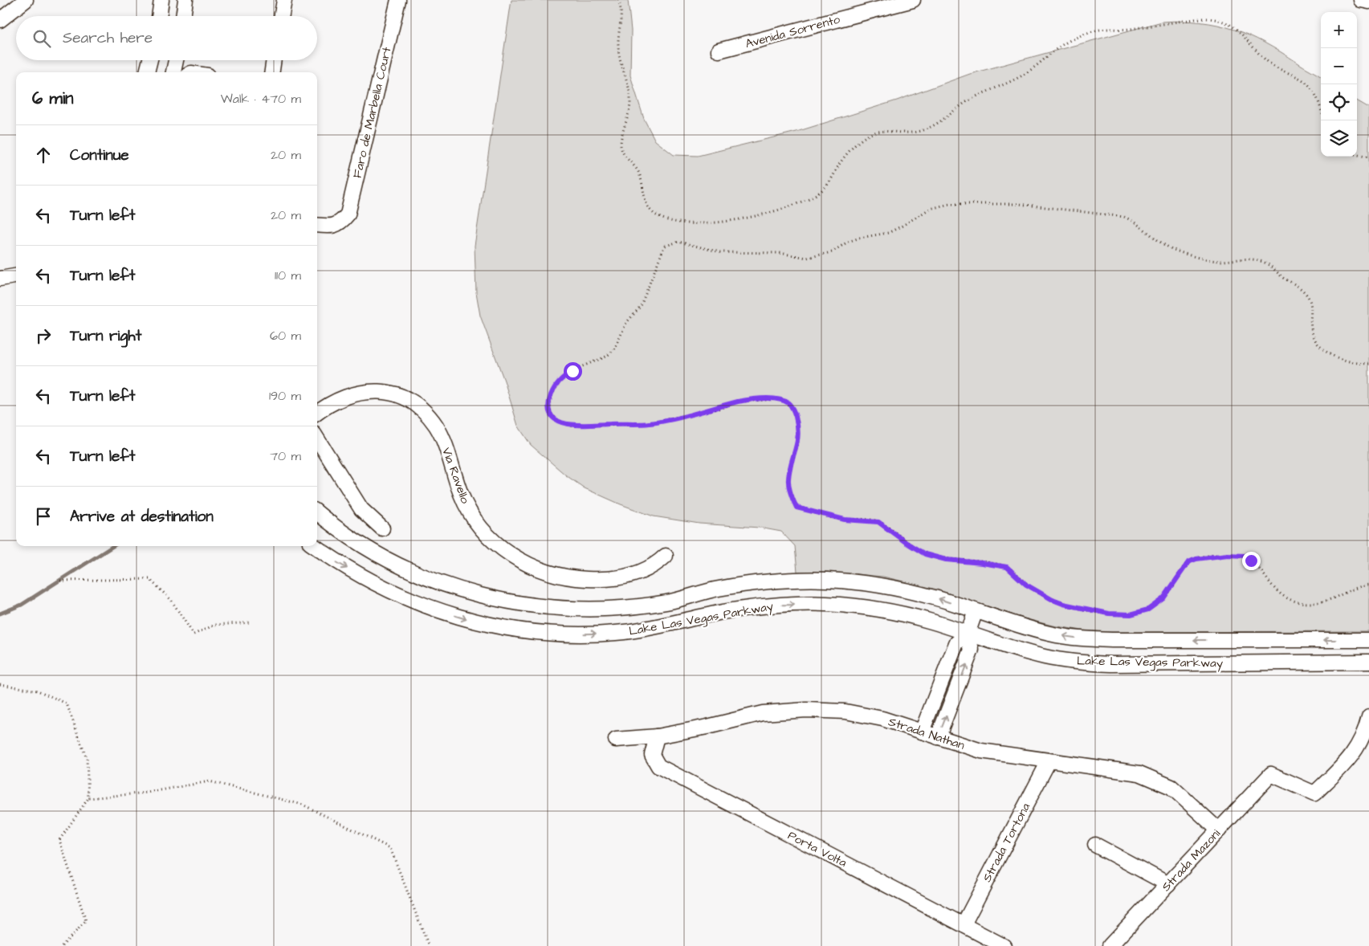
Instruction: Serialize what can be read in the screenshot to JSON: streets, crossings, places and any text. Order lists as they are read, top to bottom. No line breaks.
{"streets":{"street":["Avenida Sorrento","Faro de Marbella Court","Via Ravello","Lake Las Vegas Parkway","Strada Nathan","Strada Tortona","Porta Volta","Strada Mazoni"]},"crossings":[["Strada Nathan","Strada Tortona"],["Strada Nathan","Porta Volta"],["Strada Nathan","Strada Mazoni"],["Strada Tortona","Porta Volta"]],"page":{"map_buttons":["+","−"],"search":"Search here","heading":["6 min","Walk · 470 m"],"list":[["Continue","20 m"],["Turn left","20 m"],["Turn left","110 m"],["Turn right","60 m"],["Turn left","190 m"],["Turn left","70 m"],"Arrive at destination"]}}
